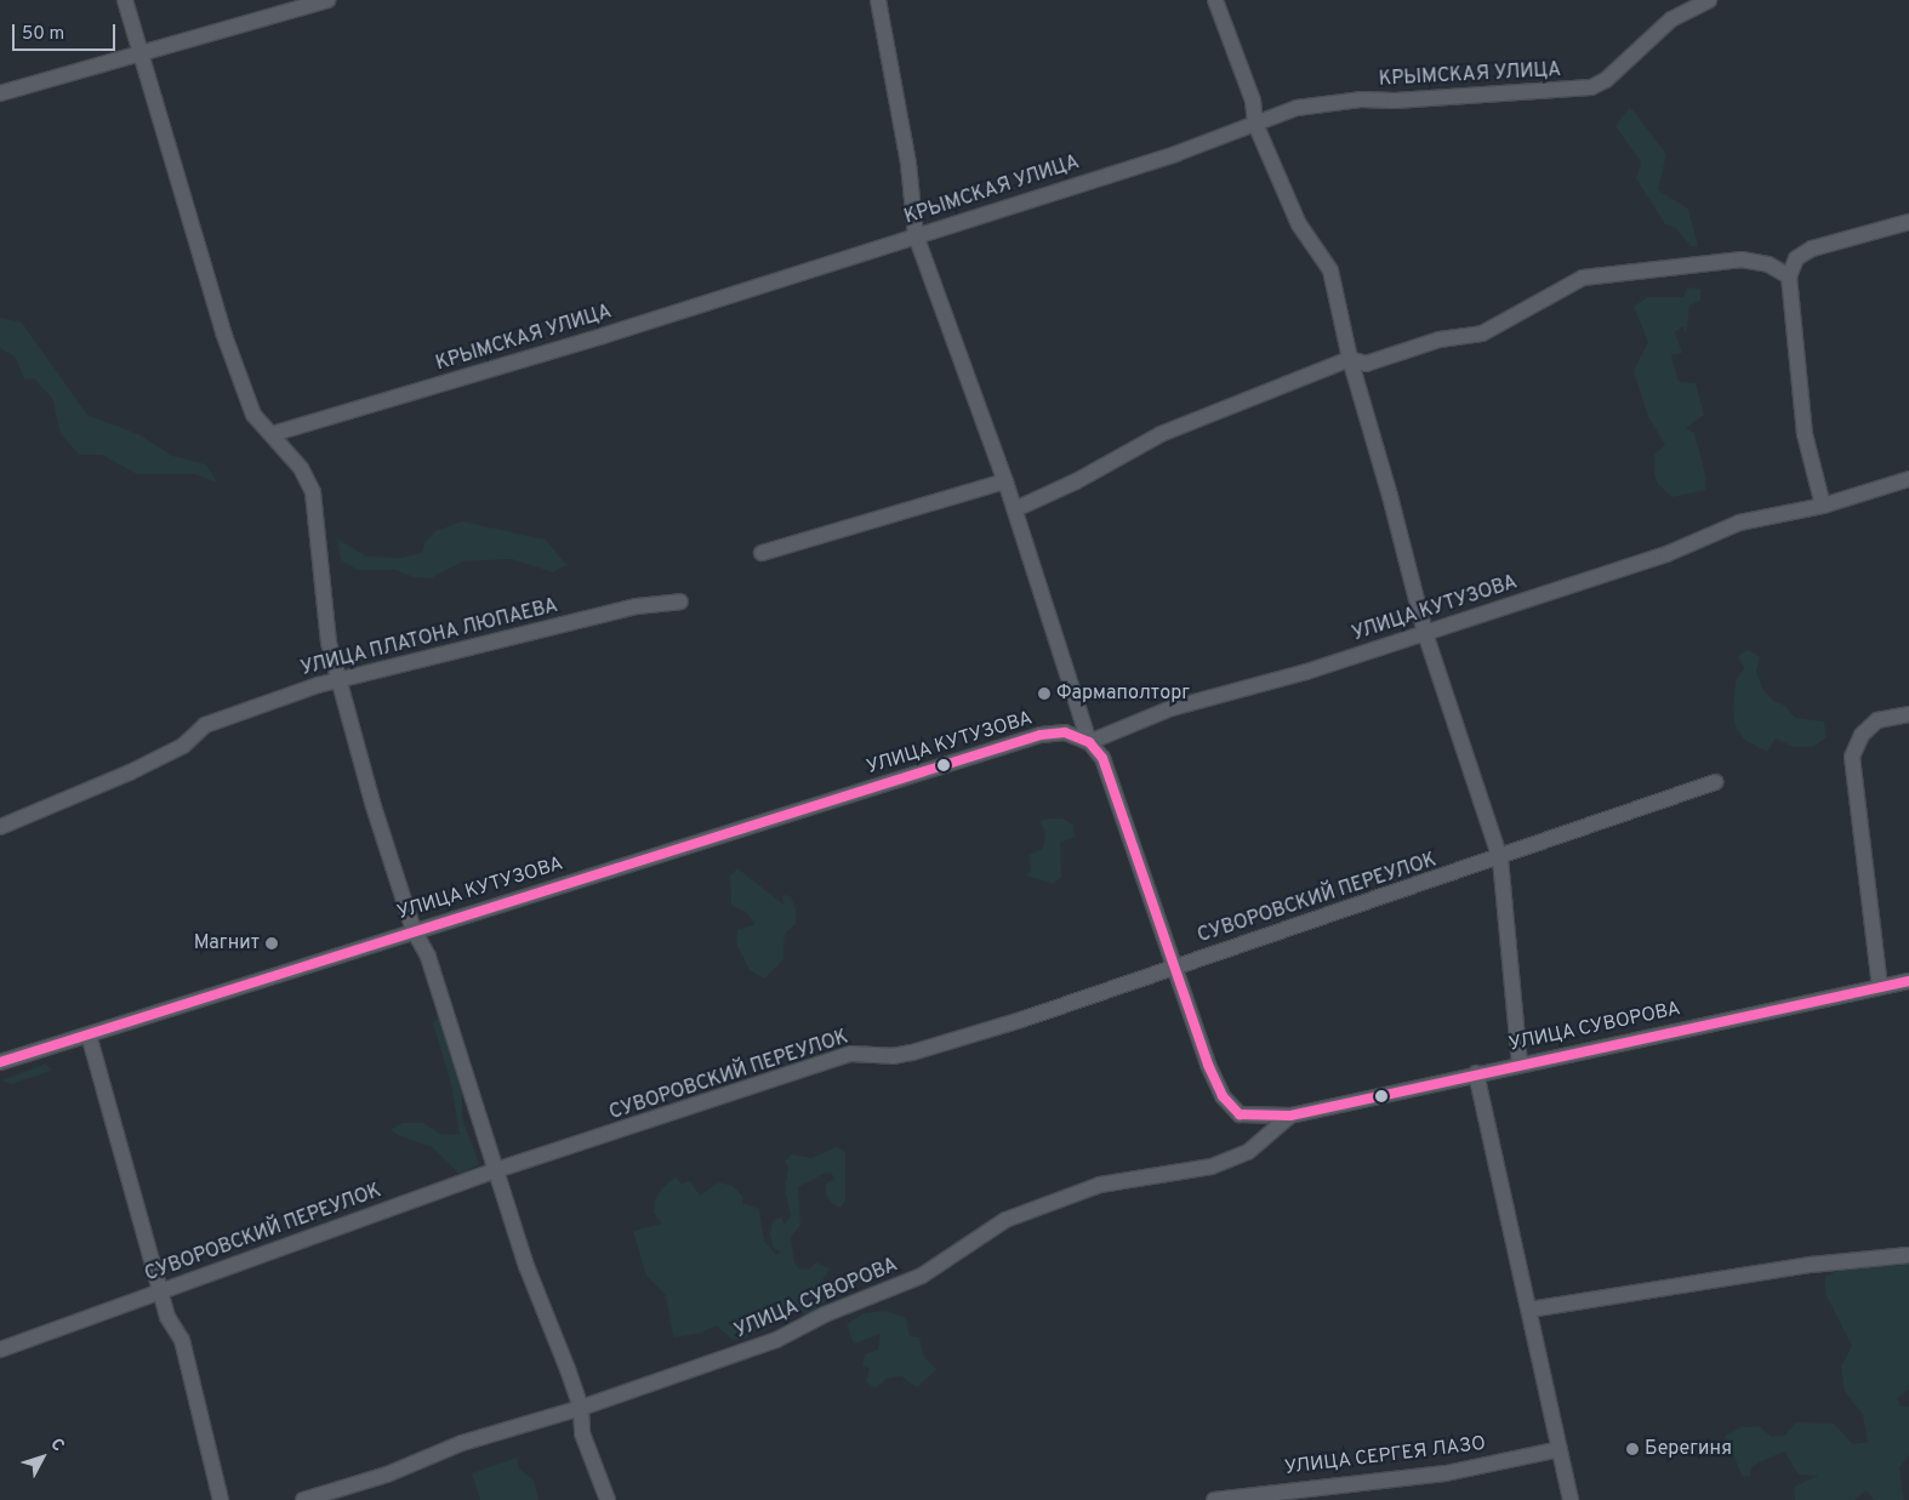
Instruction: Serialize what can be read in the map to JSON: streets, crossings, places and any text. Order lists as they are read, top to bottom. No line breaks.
{"streets":{"street":["КРЫМСКАЯ УЛИЦА","УЛИЦА КУТУЗОВА","УЛИЦА ПЛАТОНА ЛЮПАЕВА","СУВОРОВСКИЙ ПЕРЕУЛОК","УЛИЦА СУВОРОВА","УЛИЦА СЕРГЕЯ ЛАЗО"]},"crossings":[["СУВОРОВСКИЙ ПЕРЕУЛОК","УЛИЦА СУВОРОВА"]],"places":["Фармаполторг","Магнит","Берегиня"],"scale_bar":"50 m","north":"top right"}
